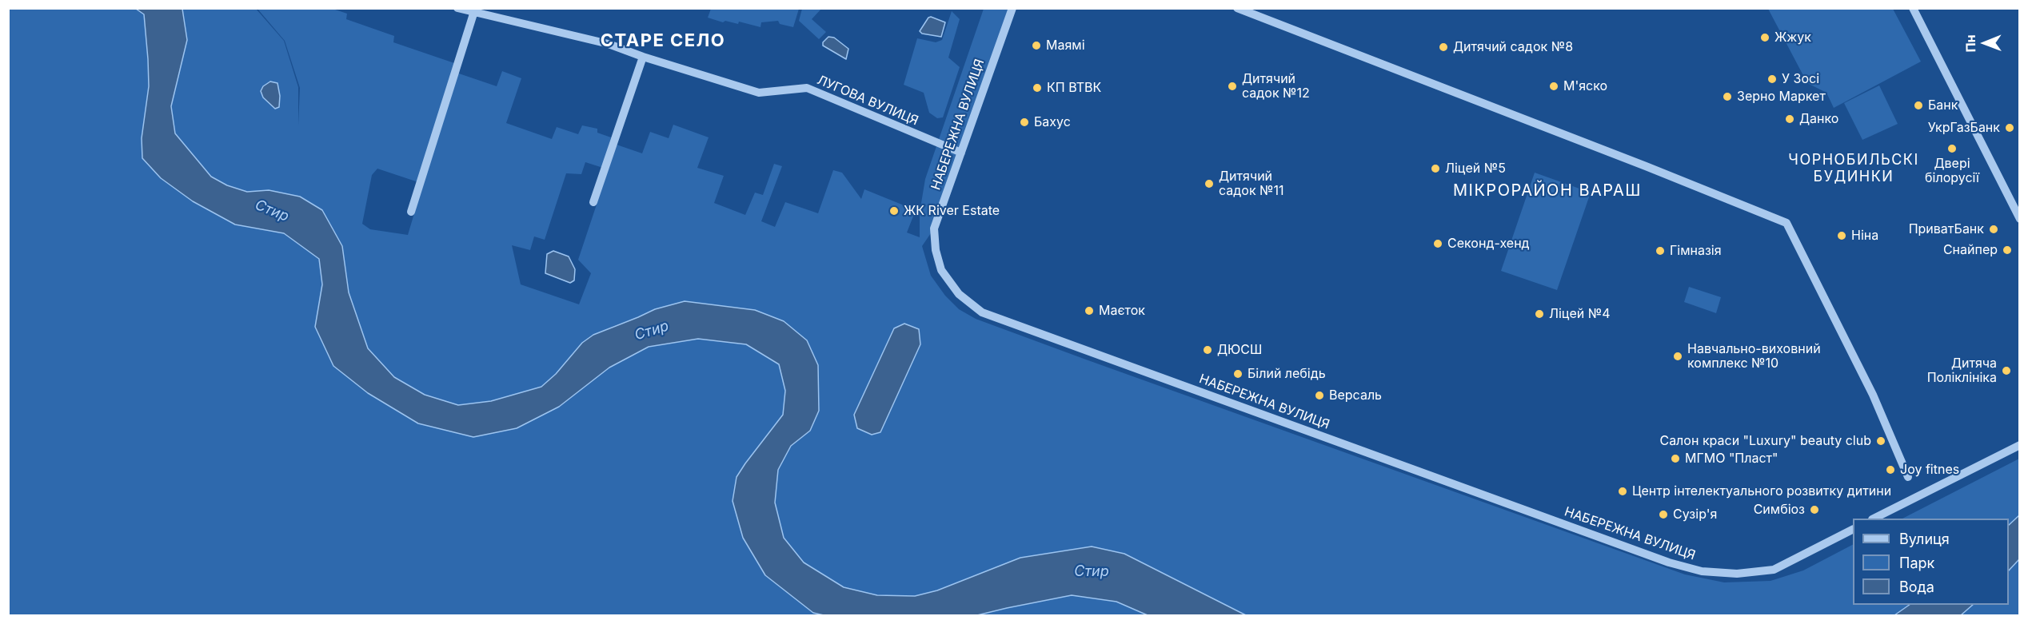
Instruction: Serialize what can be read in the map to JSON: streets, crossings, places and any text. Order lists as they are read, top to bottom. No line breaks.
{"streets":{"street":["ЛУГОВА ВУЛИЦЯ","НАБЕРЕЖНА ВУЛИЦЯ"]},"crossings":[["ЛУГОВА ВУЛИЦЯ","НАБЕРЕЖНА ВУЛИЦЯ"]],"districts":["СТАРЕ СЕЛО","ЧОРНОБИЛЬСКІ БУДИНКИ","МІКРОРАЙОН ВАРАШ"],"water":["Стир"],"places":["Жжук","Маямі","Дитячий садок №8","У Зосі","Дитячий садок №12","М'яско","КП ВТВК","Зерно Маркет","Банк","Данко","Бахус","УкрГазБанк","Двері білорусії","Ліцей №5","Дитячий садок №11","ЖК River Estate","ПриватБанк","Ніна","Секонд-хенд","Снайпер","Гімназія","Маєток","Ліцей №4","ДЮСШ","Навчально-виховний комплекс №10","Дитяча Поліклініка","Білий лебідь","Версаль","Салон краси \"Luxury\" beauty club","МГМО \"Пласт\"","Joy fitnes","Центр інтелектуального розвитку дитини","Симбіоз","Сузір'я"],"legend":["Вулиця","Парк","Вода"],"north":"left"}
